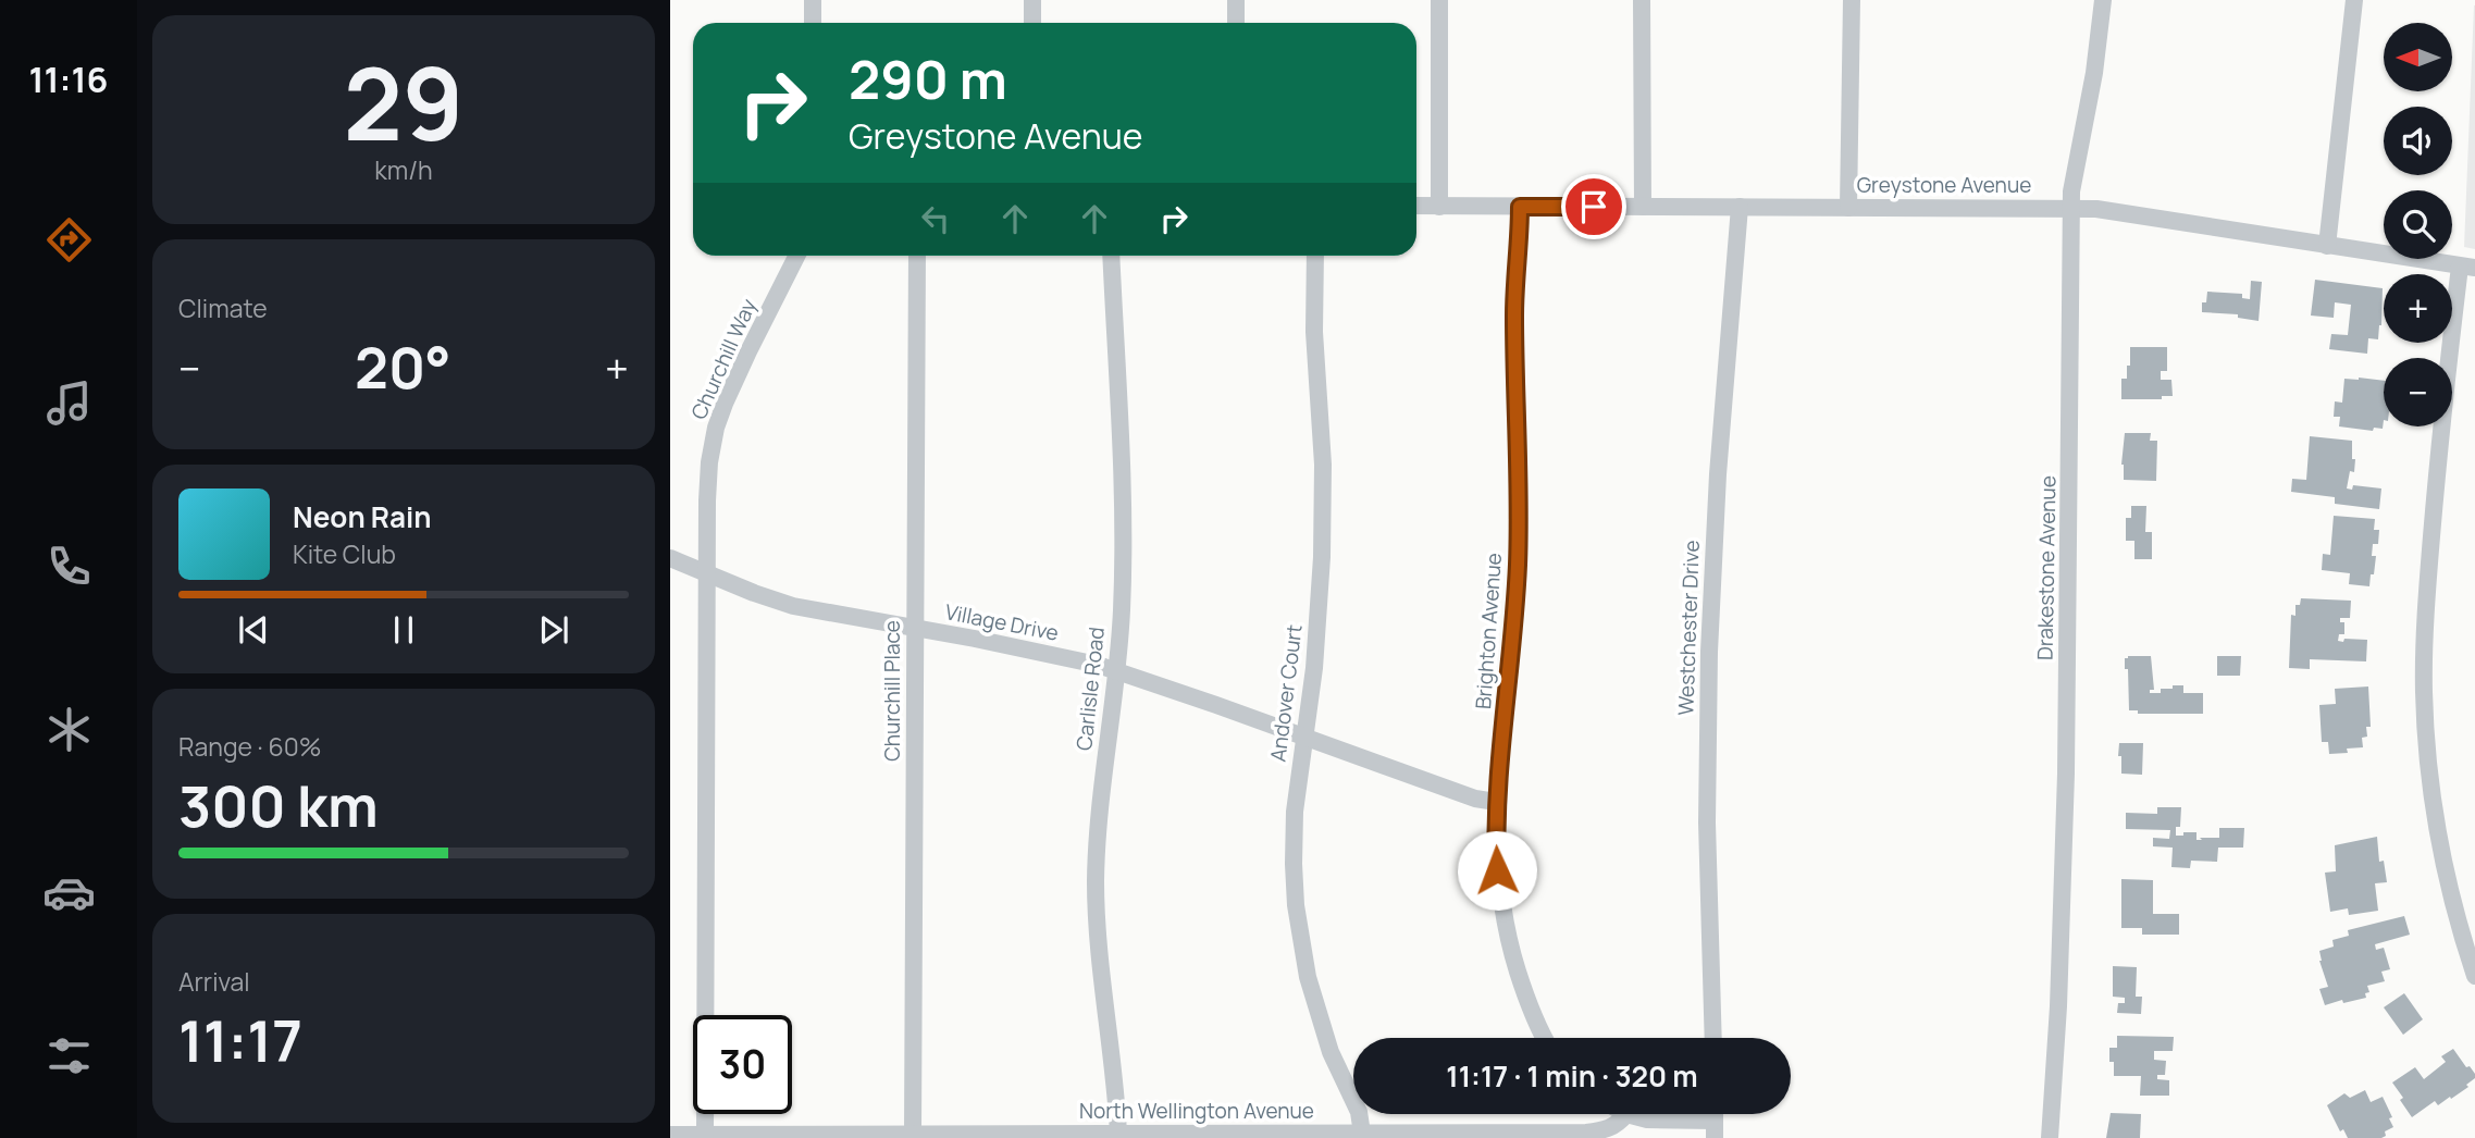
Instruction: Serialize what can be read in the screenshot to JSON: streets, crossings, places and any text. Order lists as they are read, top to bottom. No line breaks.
{"streets":{"street":["Greystone Avenue","Churchill Way","Drakestone Avenue","Village Drive","Westchester Drive","Brighton Avenue","Carlisle Road","Churchill Place","Andover Court","North Wellington Avenue"]},"crossings":[["Greystone Avenue","Drakestone Avenue"],["Greystone Avenue","Westchester Drive"],["Greystone Avenue","Brighton Avenue"],["Churchill Way","Village Drive"],["Churchill Way","North Wellington Avenue"],["Village Drive","Brighton Avenue"],["Village Drive","Carlisle Road"],["Village Drive","Churchill Place"],["Village Drive","Andover Court"],["Carlisle Road","North Wellington Avenue"],["Churchill Place","North Wellington Avenue"],["Andover Court","North Wellington Avenue"]],"north":"left","page":{"tabs":"11:16","tile":[["29","km/h"],"Climate",["Range · 60%","300 km"],["Arrival","11:17"]],"map_buttons":["+","−"],"turn":["290 m","Greystone Avenue"],"heat":["−","20°","+"],"song":["Neon Rain","Kite Club"],"limit":"30","trip":"11:17 · 1 min · 320 m"}}
